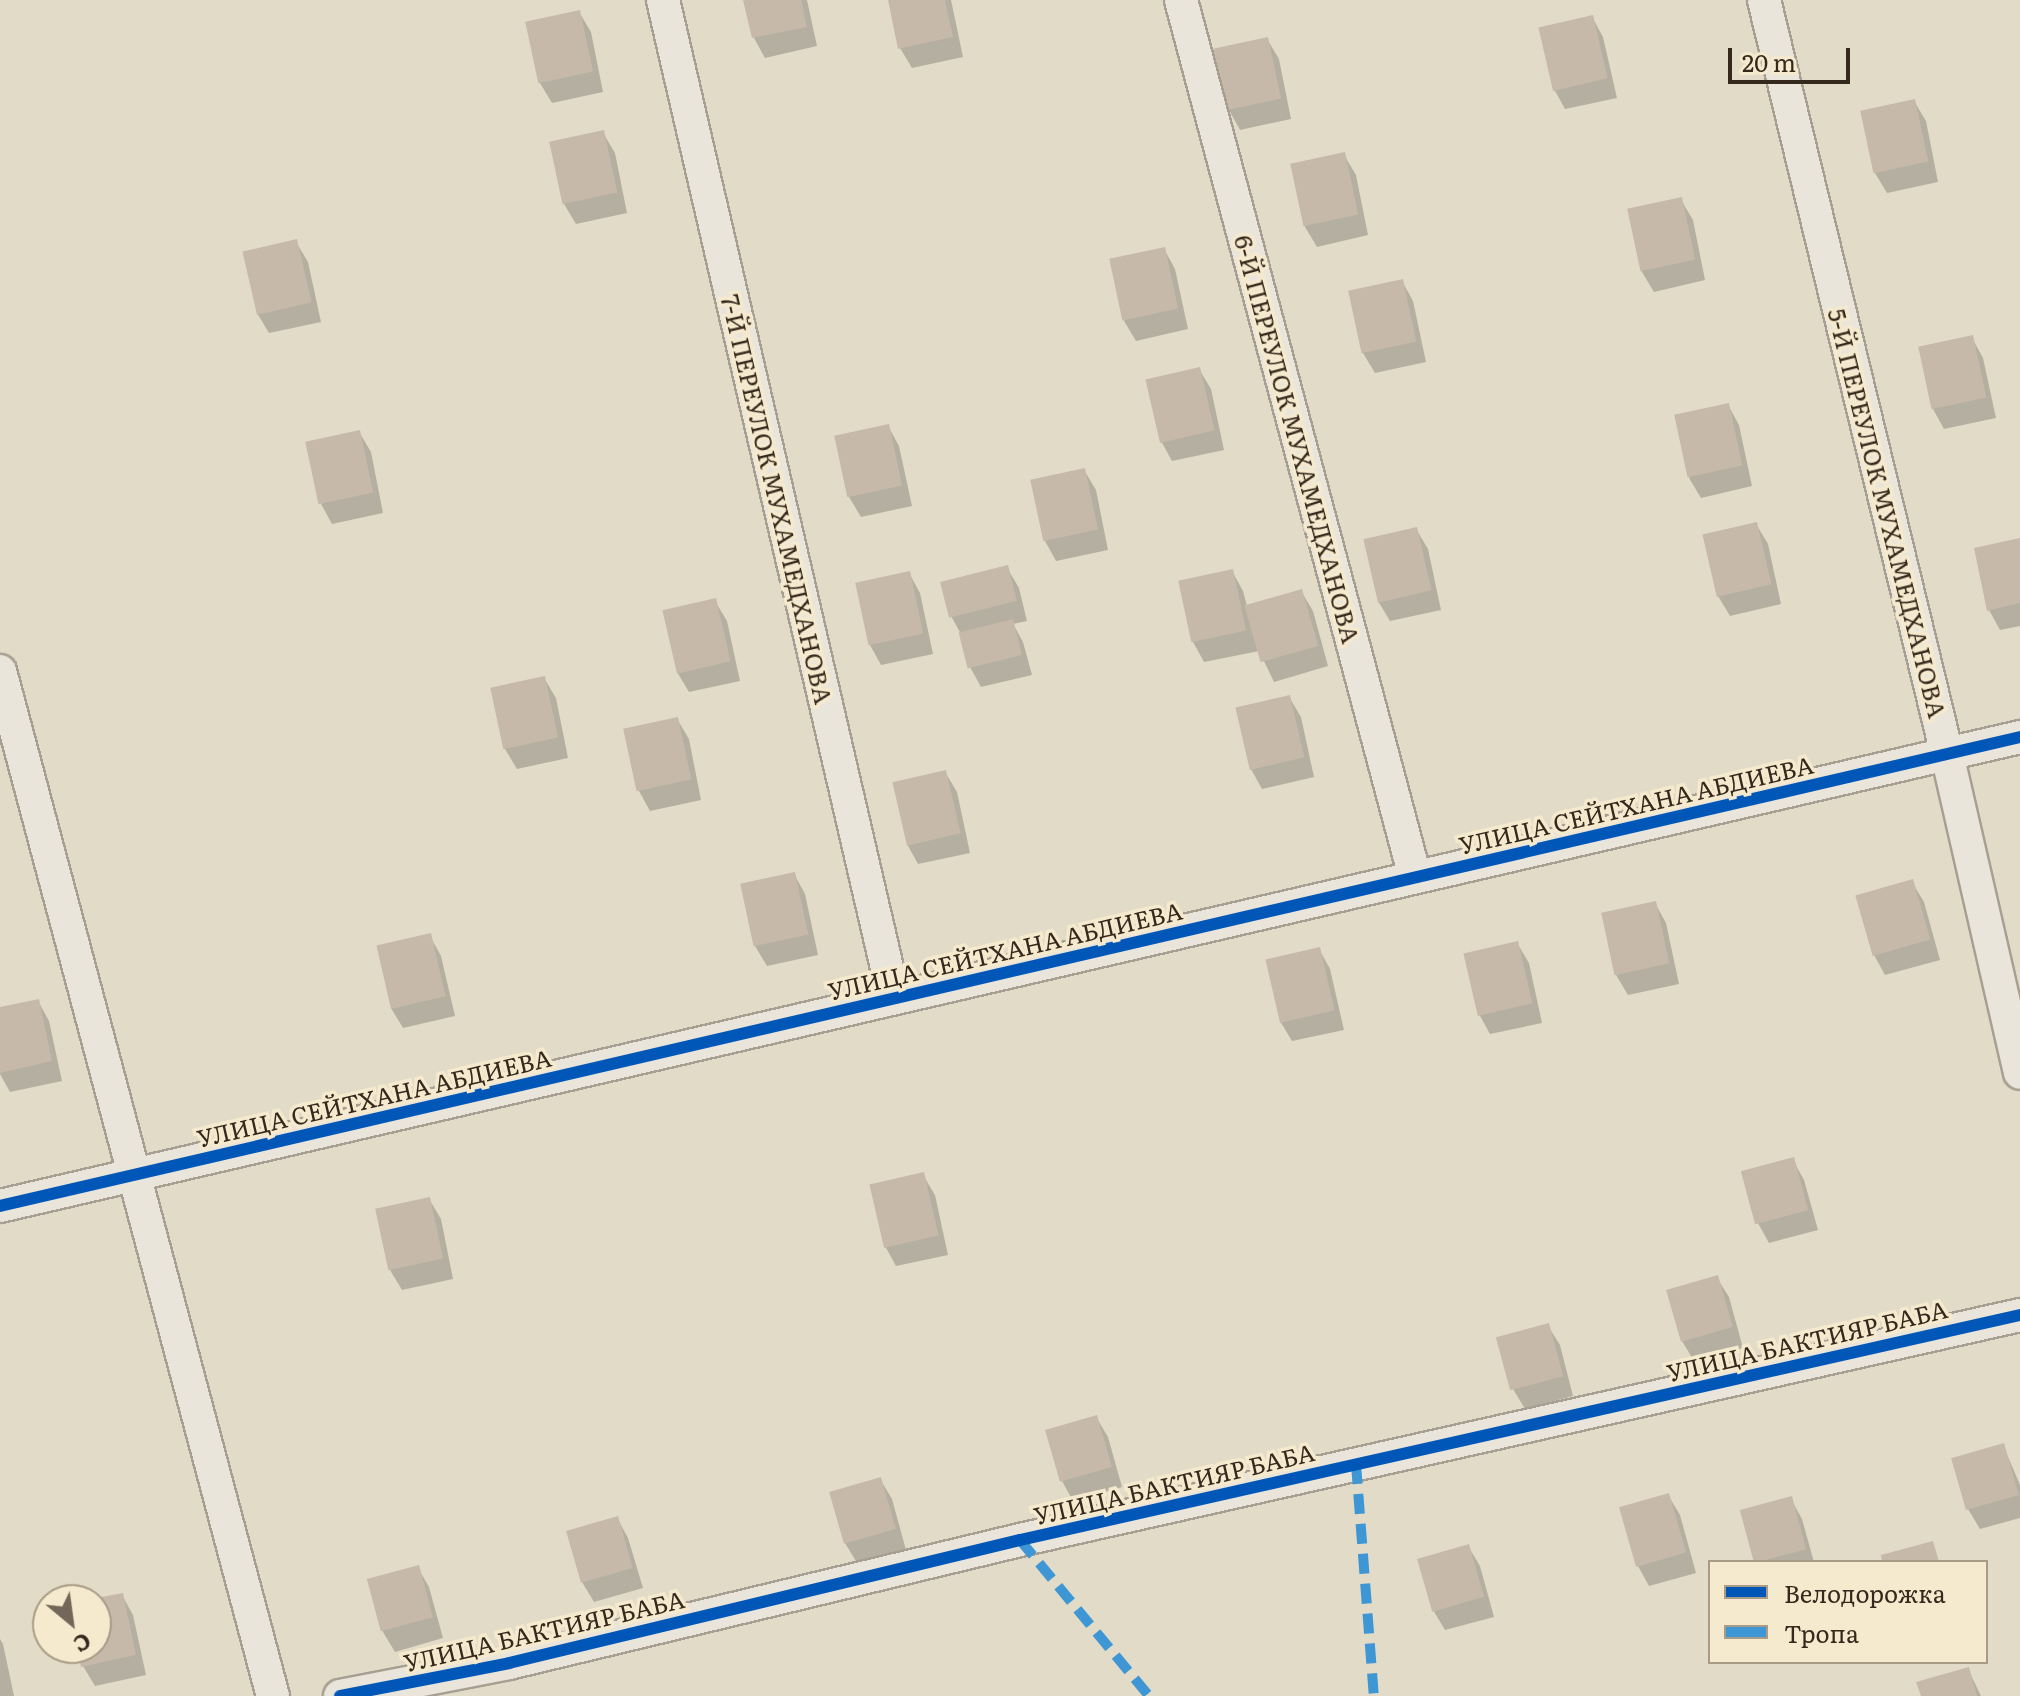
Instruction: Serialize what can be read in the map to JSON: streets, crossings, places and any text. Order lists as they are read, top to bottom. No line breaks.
{"streets":{"street":["6-Й ПЕРЕУЛОК МУХАМЕДХАНОВА","7-Й ПЕРЕУЛОК МУХАМЕДХАНОВА","5-Й ПЕРЕУЛОК МУХАМЕДХАНОВА","УЛИЦА СЕЙТХАНА АБДИЕВА","УЛИЦА БАКТИЯР БАБА"]},"crossings":[["6-Й ПЕРЕУЛОК МУХАМЕДХАНОВА","УЛИЦА СЕЙТХАНА АБДИЕВА"],["7-Й ПЕРЕУЛОК МУХАМЕДХАНОВА","УЛИЦА СЕЙТХАНА АБДИЕВА"],["5-Й ПЕРЕУЛОК МУХАМЕДХАНОВА","УЛИЦА СЕЙТХАНА АБДИЕВА"]],"legend":["Велодорожка","Тропа"],"scale_bar":"20 m","north":"bottom right"}
